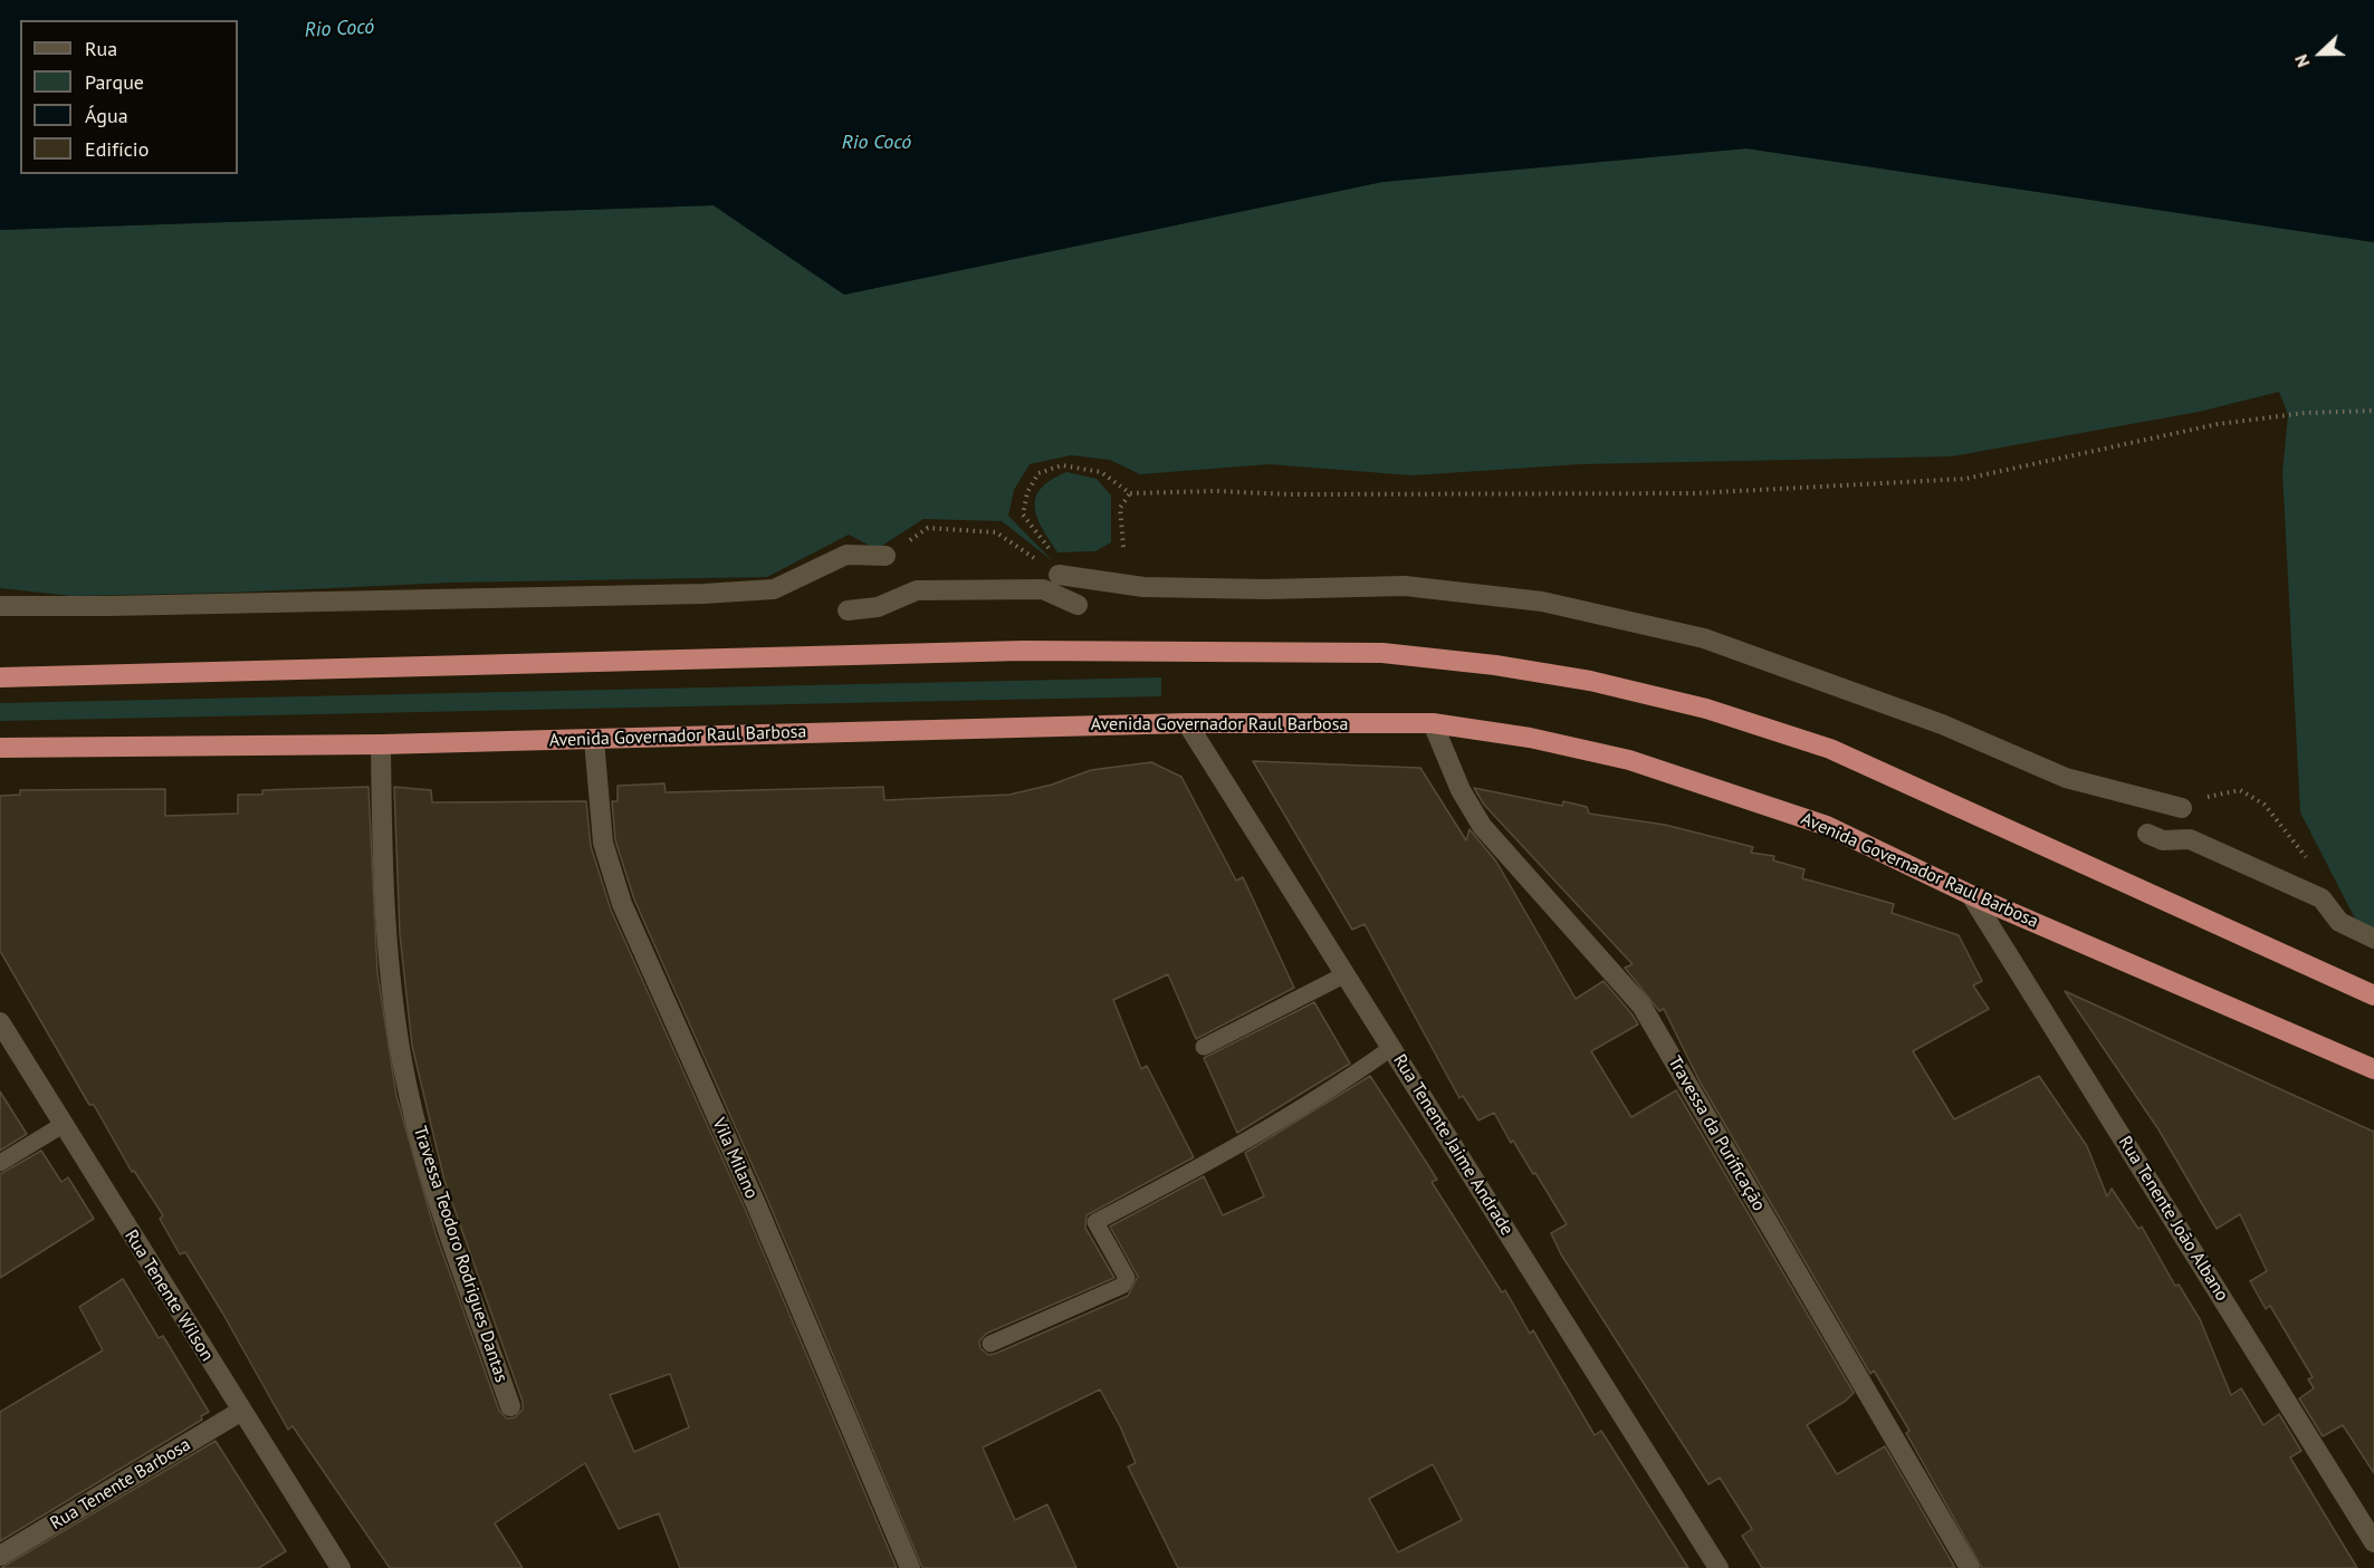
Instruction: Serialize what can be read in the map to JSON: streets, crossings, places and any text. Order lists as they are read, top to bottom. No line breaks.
{"streets":{"highway":["Avenida Governador Raul Barbosa"],"street":["Travessa da Purificação","Rua Tenente Jaime Andrade","Vila Milano","Rua Tenente João Albano","Travessa Teodoro Rodrigues Dantas","Rua Tenente Wilson","Rua Tenente Barbosa"]},"crossings":[["Avenida Governador Raul Barbosa","Travessa da Purificação"],["Avenida Governador Raul Barbosa","Rua Tenente Jaime Andrade"],["Avenida Governador Raul Barbosa","Vila Milano"],["Avenida Governador Raul Barbosa","Rua Tenente João Albano"],["Avenida Governador Raul Barbosa","Travessa Teodoro Rodrigues Dantas"],["Rua Tenente Wilson","Rua Tenente Barbosa"]],"water":["Rio Cocó"],"legend":["Rua","Parque","Água","Edifício"],"north":"left"}
